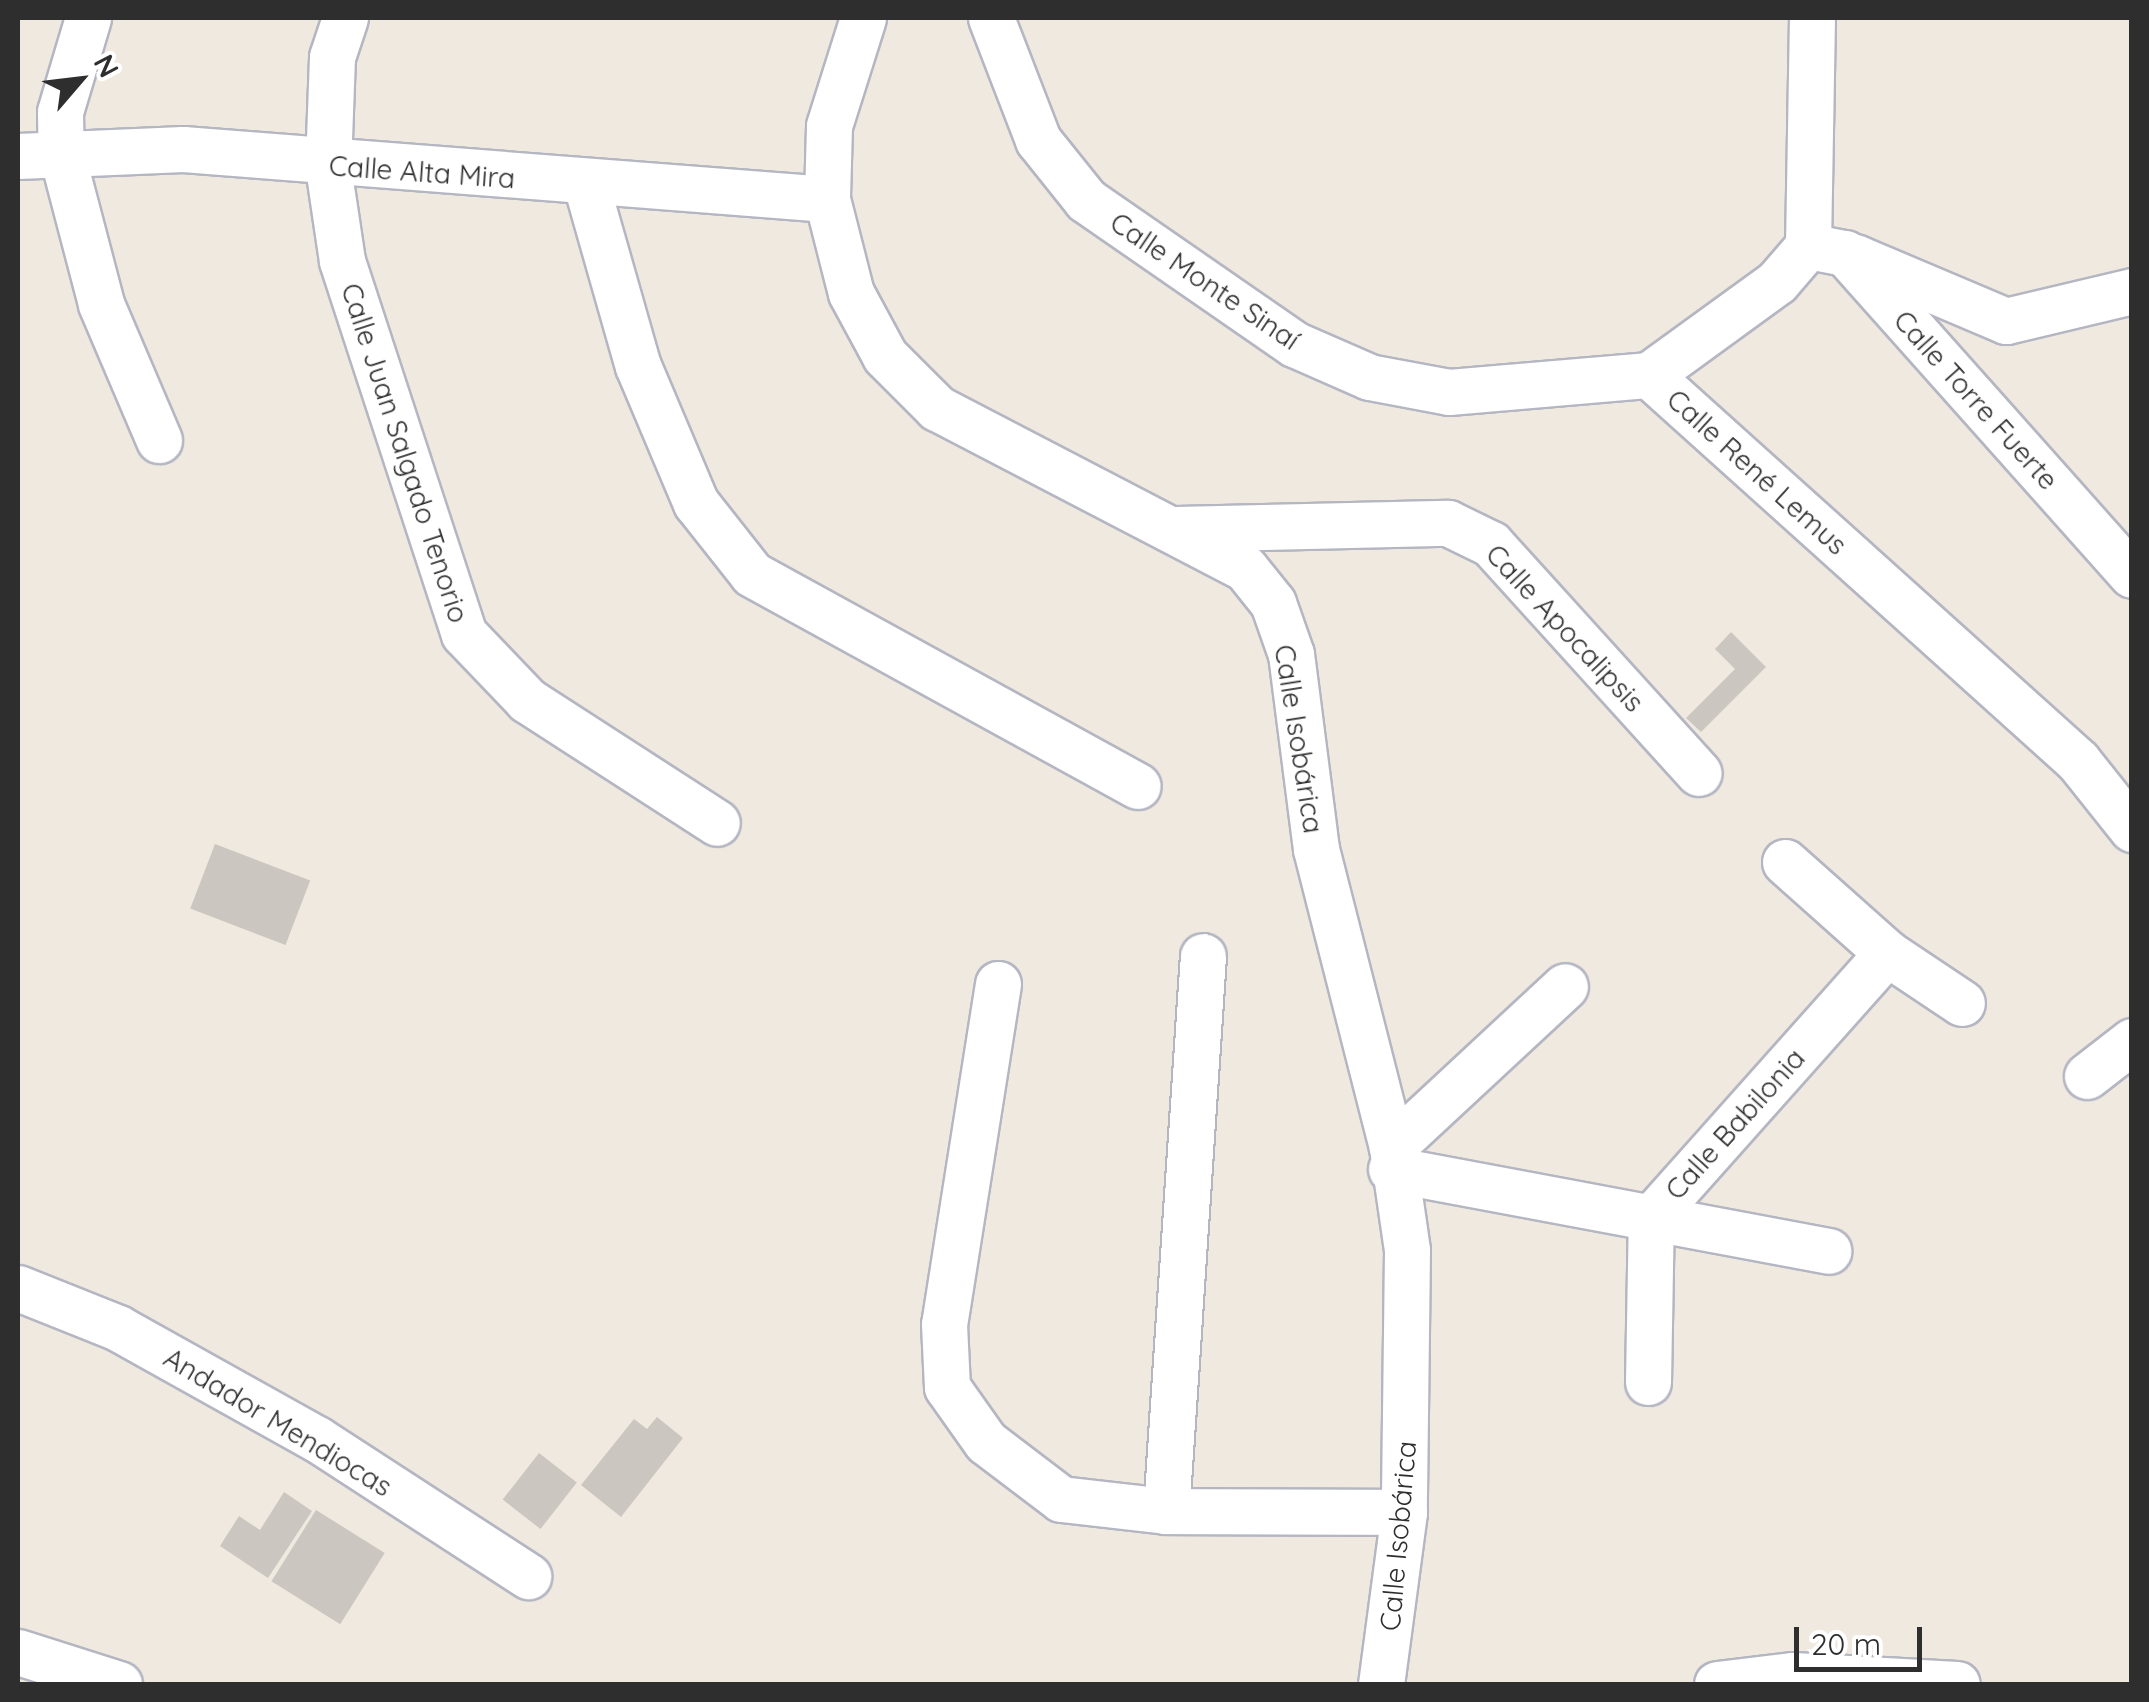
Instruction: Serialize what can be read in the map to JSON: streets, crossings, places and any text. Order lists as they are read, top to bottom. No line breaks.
{"streets":{"street":["Calle Alta Mira","Calle Monte Sinaí","Calle Torre Fuerte","Calle Juan Salgado Tenorio","Calle René Lemus","Calle Apocalipsis","Calle Isobárica","Calle Babilonia","Andador Mendiocas"]},"crossings":[["Calle Alta Mira","Calle Juan Salgado Tenorio"],["Calle Alta Mira","Calle Isobárica"],["Calle Monte Sinaí","Calle René Lemus"],["Calle Torre Fuerte","Calle René Lemus"],["Calle Apocalipsis","Calle Isobárica"]],"scale_bar":"20 m","north":"top right"}
